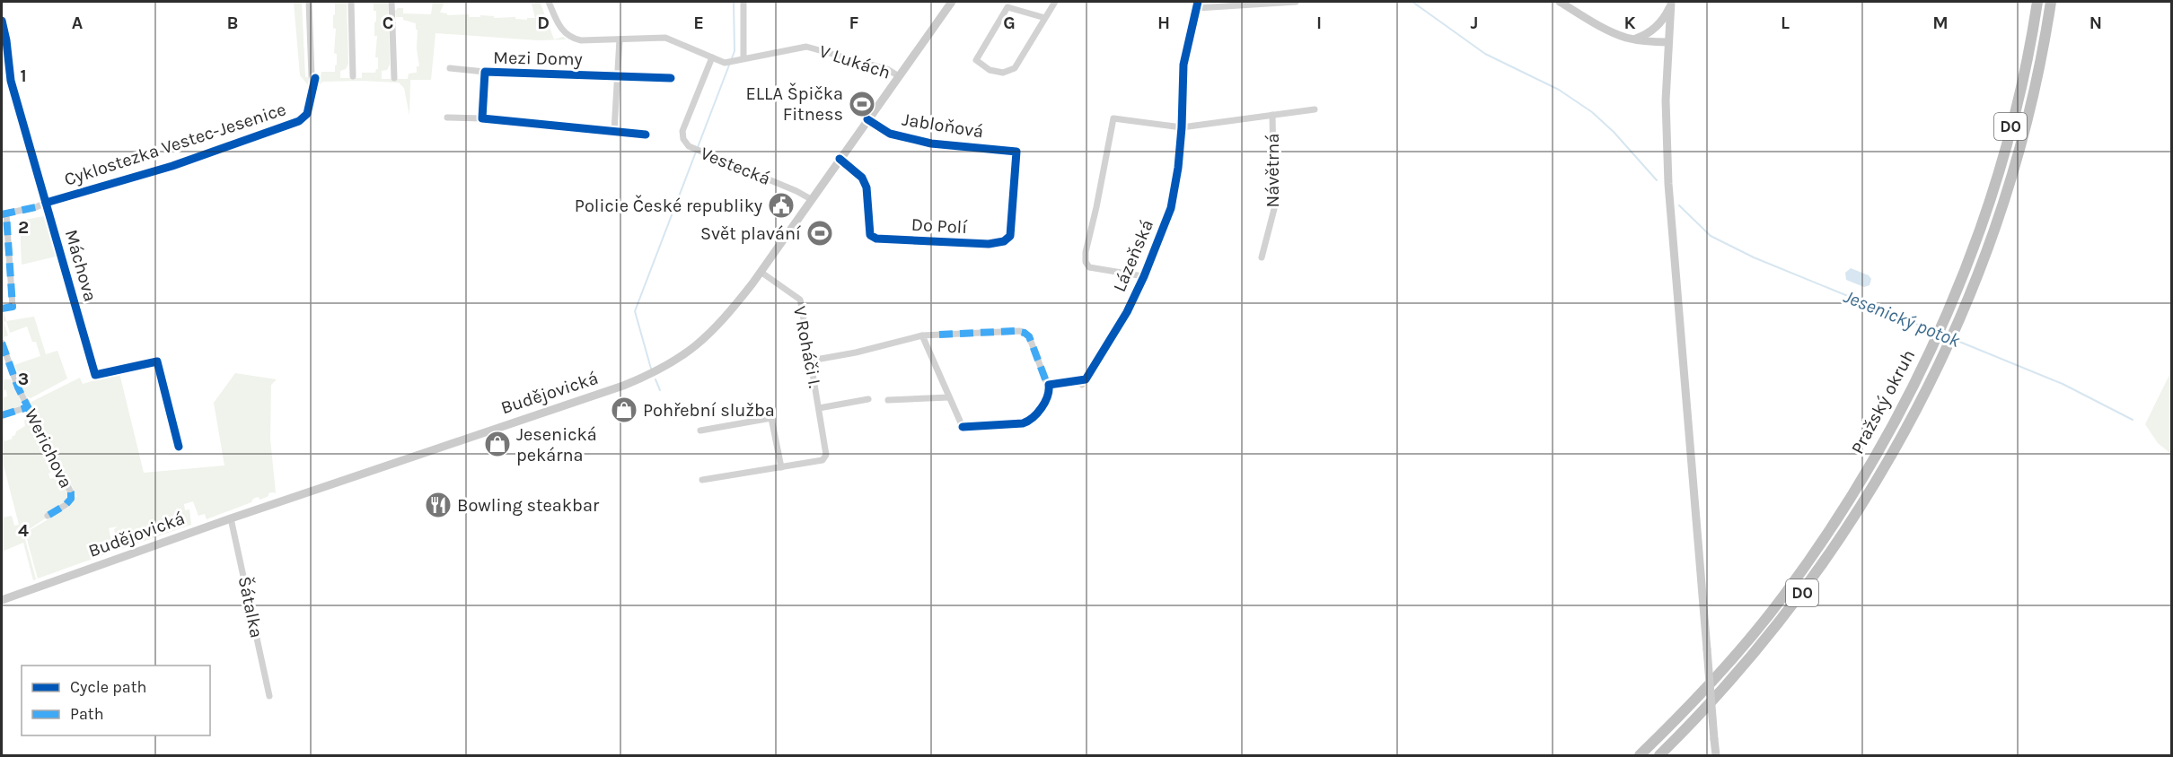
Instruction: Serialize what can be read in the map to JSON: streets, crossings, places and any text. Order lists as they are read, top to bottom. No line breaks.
{"streets":{"highway":["D0","Pražský okruh"],"main road":["Budějovická"],"street":["Mezi Domy","V Lukách","Jabloňová","Vestecká","Návětrná","Do Polí","Lázeňská","Máchova","V Roháči I.","Werichova","Šátalka"],"cycle path":["Cyklostezka Vestec-Jesenice"]},"crossings":[["V Lukách","Vestecká"],["V Lukách","Budějovická"],["Jabloňová","Do Polí"],["Jabloňová","Budějovická"],["Vestecká","Budějovická"],["Návětrná","Lázeňská"],["Do Polí","Budějovická"],["V Roháči I.","Budějovická"],["Budějovická","Šátalka"]],"water":["Jesenický potok"],"places":{"sports":["ELLA Špička Fitness","Svět plavání"],"public building":["Policie České republiky"],"shop":["Pohřební služba","Jesenická pekárna"],"restaurant":["Bowling steakbar"]},"legend":["Cycle path","Path"],"grid":{"columns":["A","B","C","D","E","F","G","H","I","J","K","L","M","N"],"rows":["1","2","3","4"]}}
